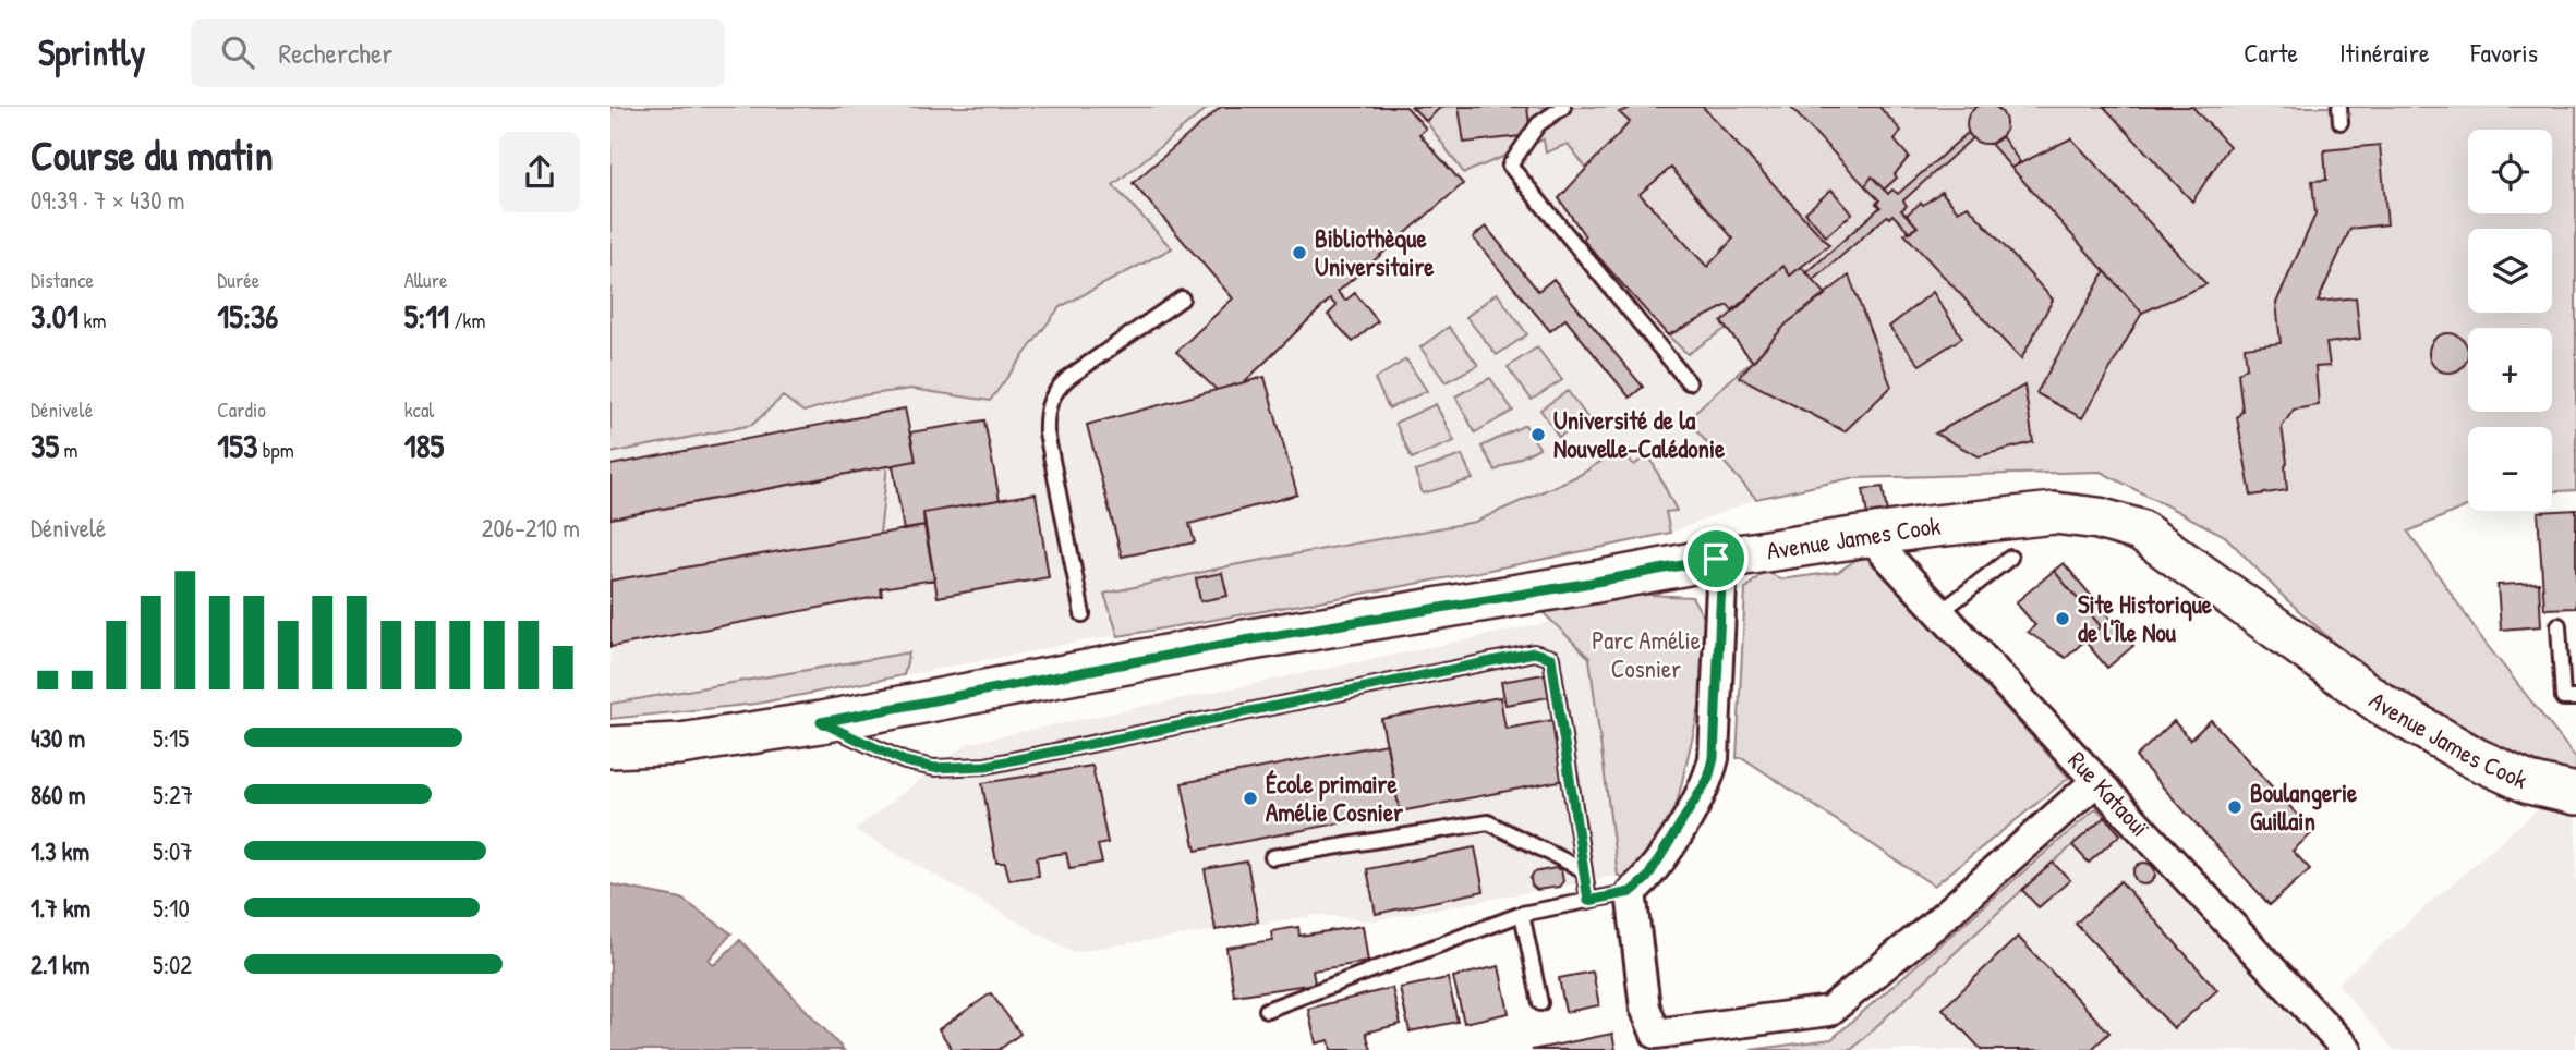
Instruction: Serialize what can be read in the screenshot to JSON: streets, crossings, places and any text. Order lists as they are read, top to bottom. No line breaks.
{"streets":{"main road":["Avenue James Cook"],"street":["Rue Kataouï"]},"crossings":[["Avenue James Cook","Rue Kataouï"]],"parks":["Parc Amélie Cosnier"],"places":["Bibliothèque Universitaire","Université de la Nouvelle-Calédonie","Site Historique de l'Île Nou","École primaire Amélie Cosnier","Boulangerie Guillain"],"page":{"header":"Sprintly","search":"Rechercher","nav":["Carte","Itinéraire","Favoris"],"heading":["Course du matin","09:39 · 7 × 430 m"],"map_buttons":["+","−"],"stats":[["Distance","3.01 km"],["Durée","15:36"],["Allure","5:11 /km"],["Dénivelé","35 m"],["Cardio","153 bpm"],["kcal","185"]],"chart":["Dénivelé","206–210 m"],"list":[{"name":"430 m","note":"5:15"},{"name":"860 m","note":"5:27"},{"name":"1.3 km","note":"5:07"},{"name":"1.7 km","note":"5:10"},{"name":"2.1 km","note":"5:02"}]}}
